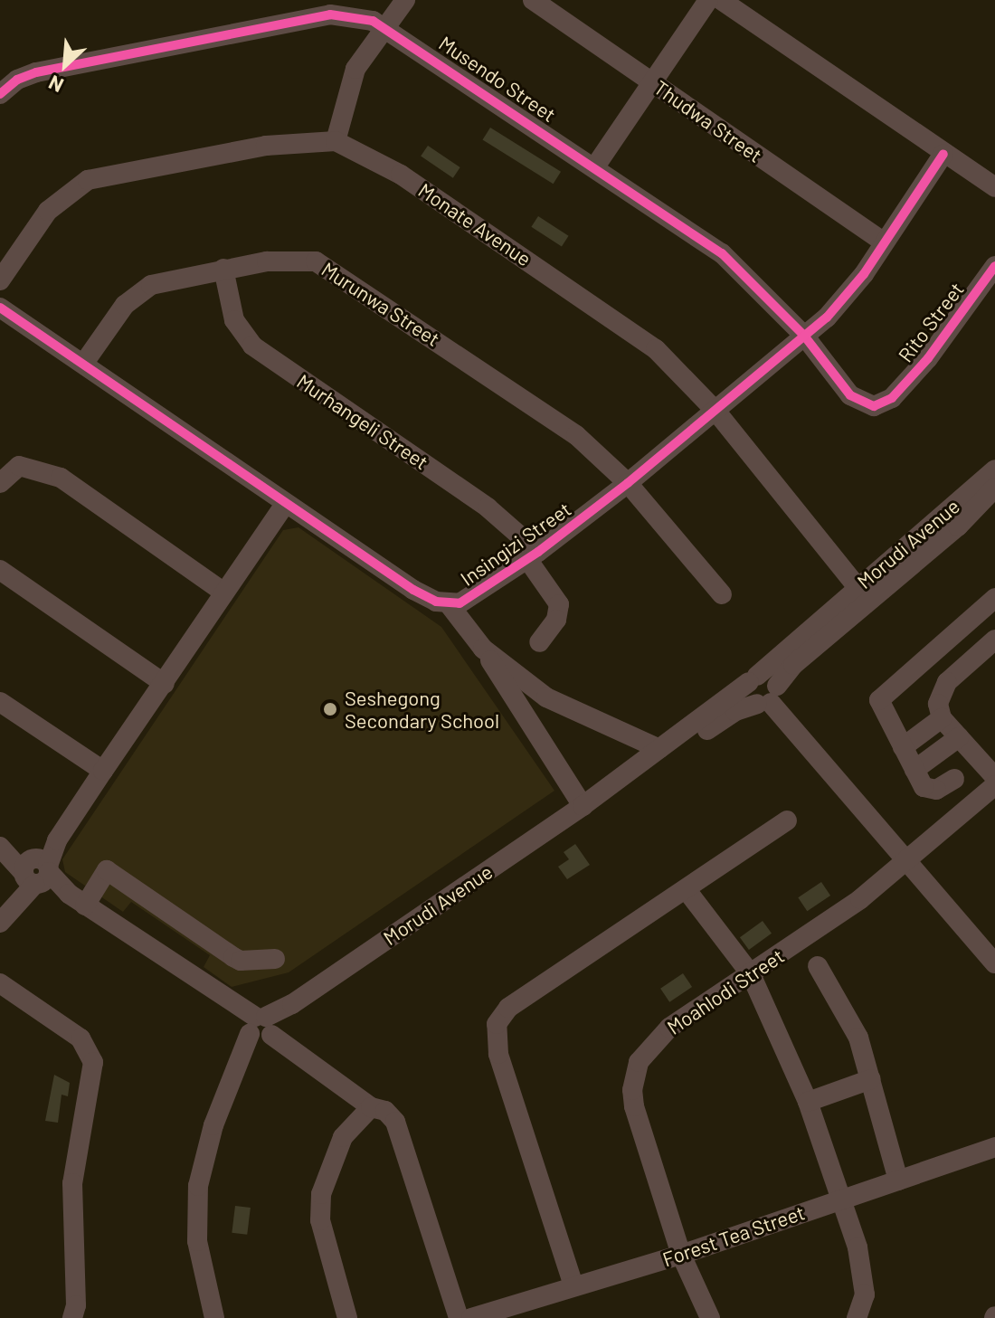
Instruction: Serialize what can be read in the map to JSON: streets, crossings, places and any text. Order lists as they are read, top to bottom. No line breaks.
{"streets":{"street":["Musendo Street","Thudwa Street","Monate Avenue","Murunwa Street","Rito Street","Murhangeli Street","Insingizi Street","Morudi Avenue","Moahlodi Street","Forest Tea Street"]},"crossings":[["Musendo Street","Rito Street"],["Musendo Street","Insingizi Street"],["Thudwa Street","Insingizi Street"],["Monate Avenue","Insingizi Street"],["Monate Avenue","Morudi Avenue"],["Murunwa Street","Murhangeli Street"],["Murunwa Street","Insingizi Street"],["Murhangeli Street","Insingizi Street"],["Moahlodi Street","Forest Tea Street"]],"places":["Seshegong Secondary School"],"north":"bottom left"}
